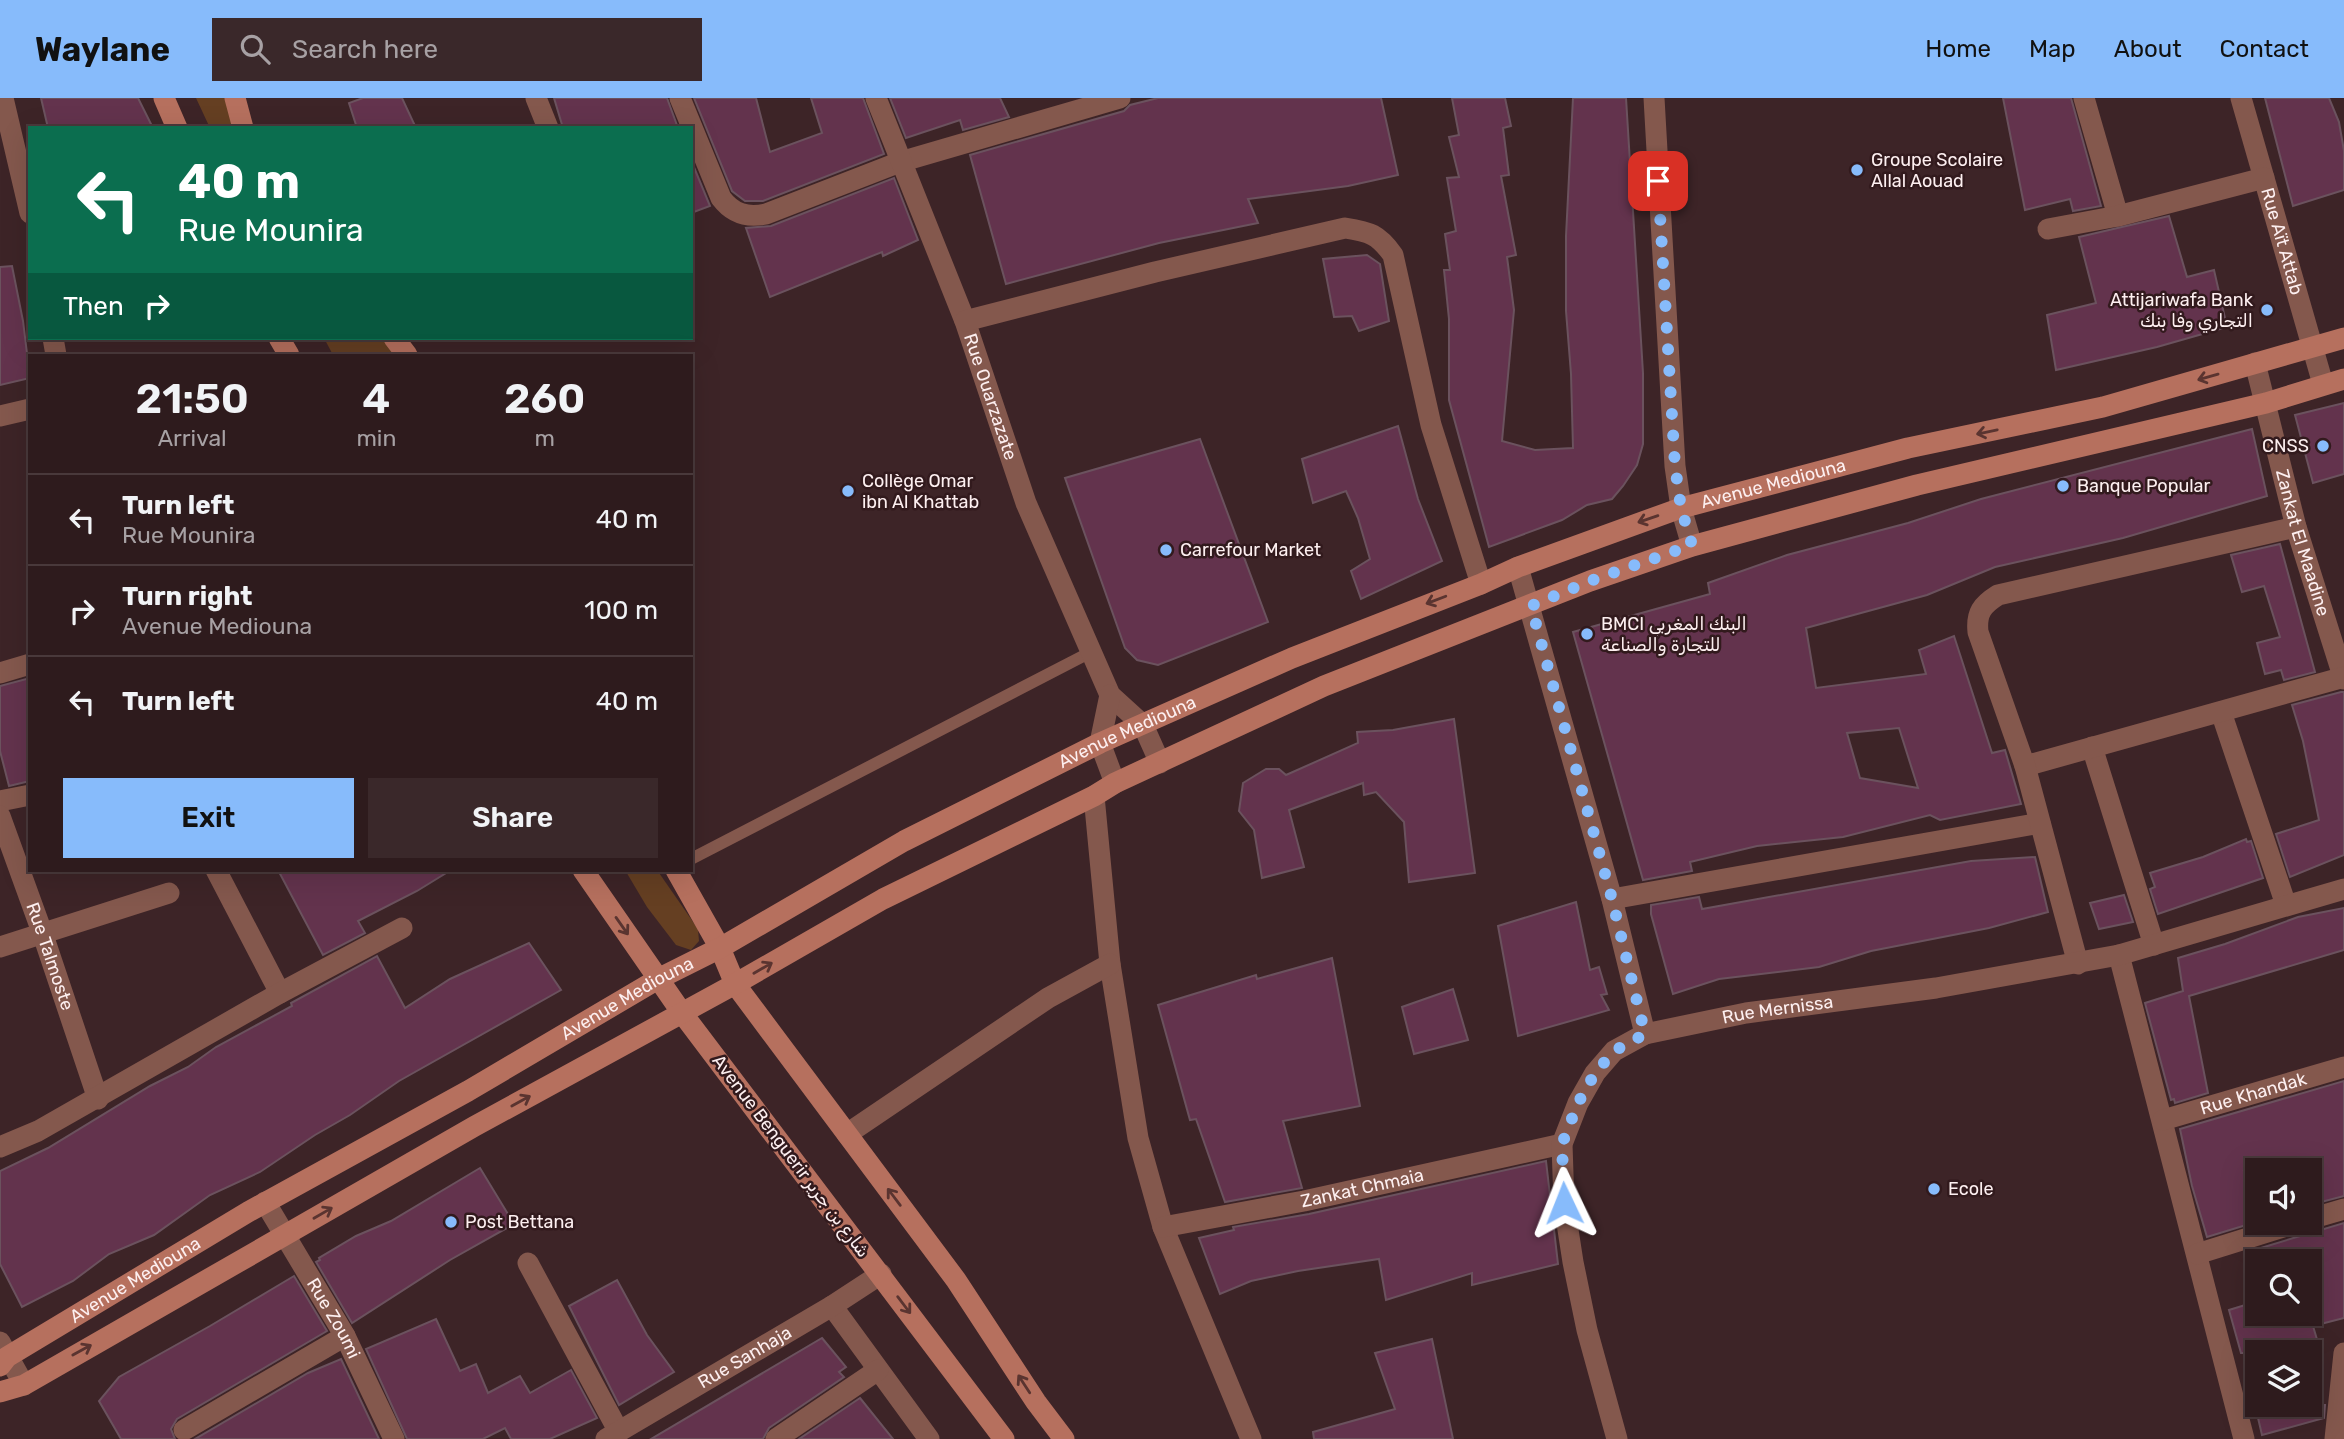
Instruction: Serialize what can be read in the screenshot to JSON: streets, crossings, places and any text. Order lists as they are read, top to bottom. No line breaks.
{"streets":{"street":["Rue Aït Attab","Rue Ouarzazate","Avenue Mediouna","Zankat El Maadine","Rue Talmoste","Rue Mernissa","Rue Khandak","Avenue Benguerir شارع بن جرير","Zankat Chmaia","Rue Zoumi","Rue Sanhaja"]},"crossings":[["Rue Aït Attab","Avenue Mediouna"],["Rue Ouarzazate","Avenue Mediouna"],["Avenue Mediouna","Zankat El Maadine"],["Avenue Mediouna","Avenue Benguerir شارع بن جرير"],["Avenue Mediouna","Rue Zoumi"],["Rue Mernissa","Zankat Chmaia"],["Avenue Benguerir شارع بن جرير","Rue Sanhaja"]],"places":["Groupe Scolaire Allal Aouad","Attijariwafa Bank التجاري وفا بنك","CNSS","Banque Popular","Collège Omar ibn Al Khattab","Carrefour Market","BMCI البنك المغربي للتجارة والصناعة","Ecole","Post Bettana"],"page":{"header":"Waylane","search":"Search here","nav":["Home","Map","About","Contact"],"turn":["40 m","Rue Mounira"],"then":"Then","eta":["21:50","Arrival","4","min","260","m"],"list":[{"name":"Turn left","note":"Rue Mounira","value":"40 m"},{"name":"Turn right","note":"Avenue Mediouna","value":"100 m"},{"name":"Turn left","value":"40 m"}],"buttons":["Exit","Share"]}}
